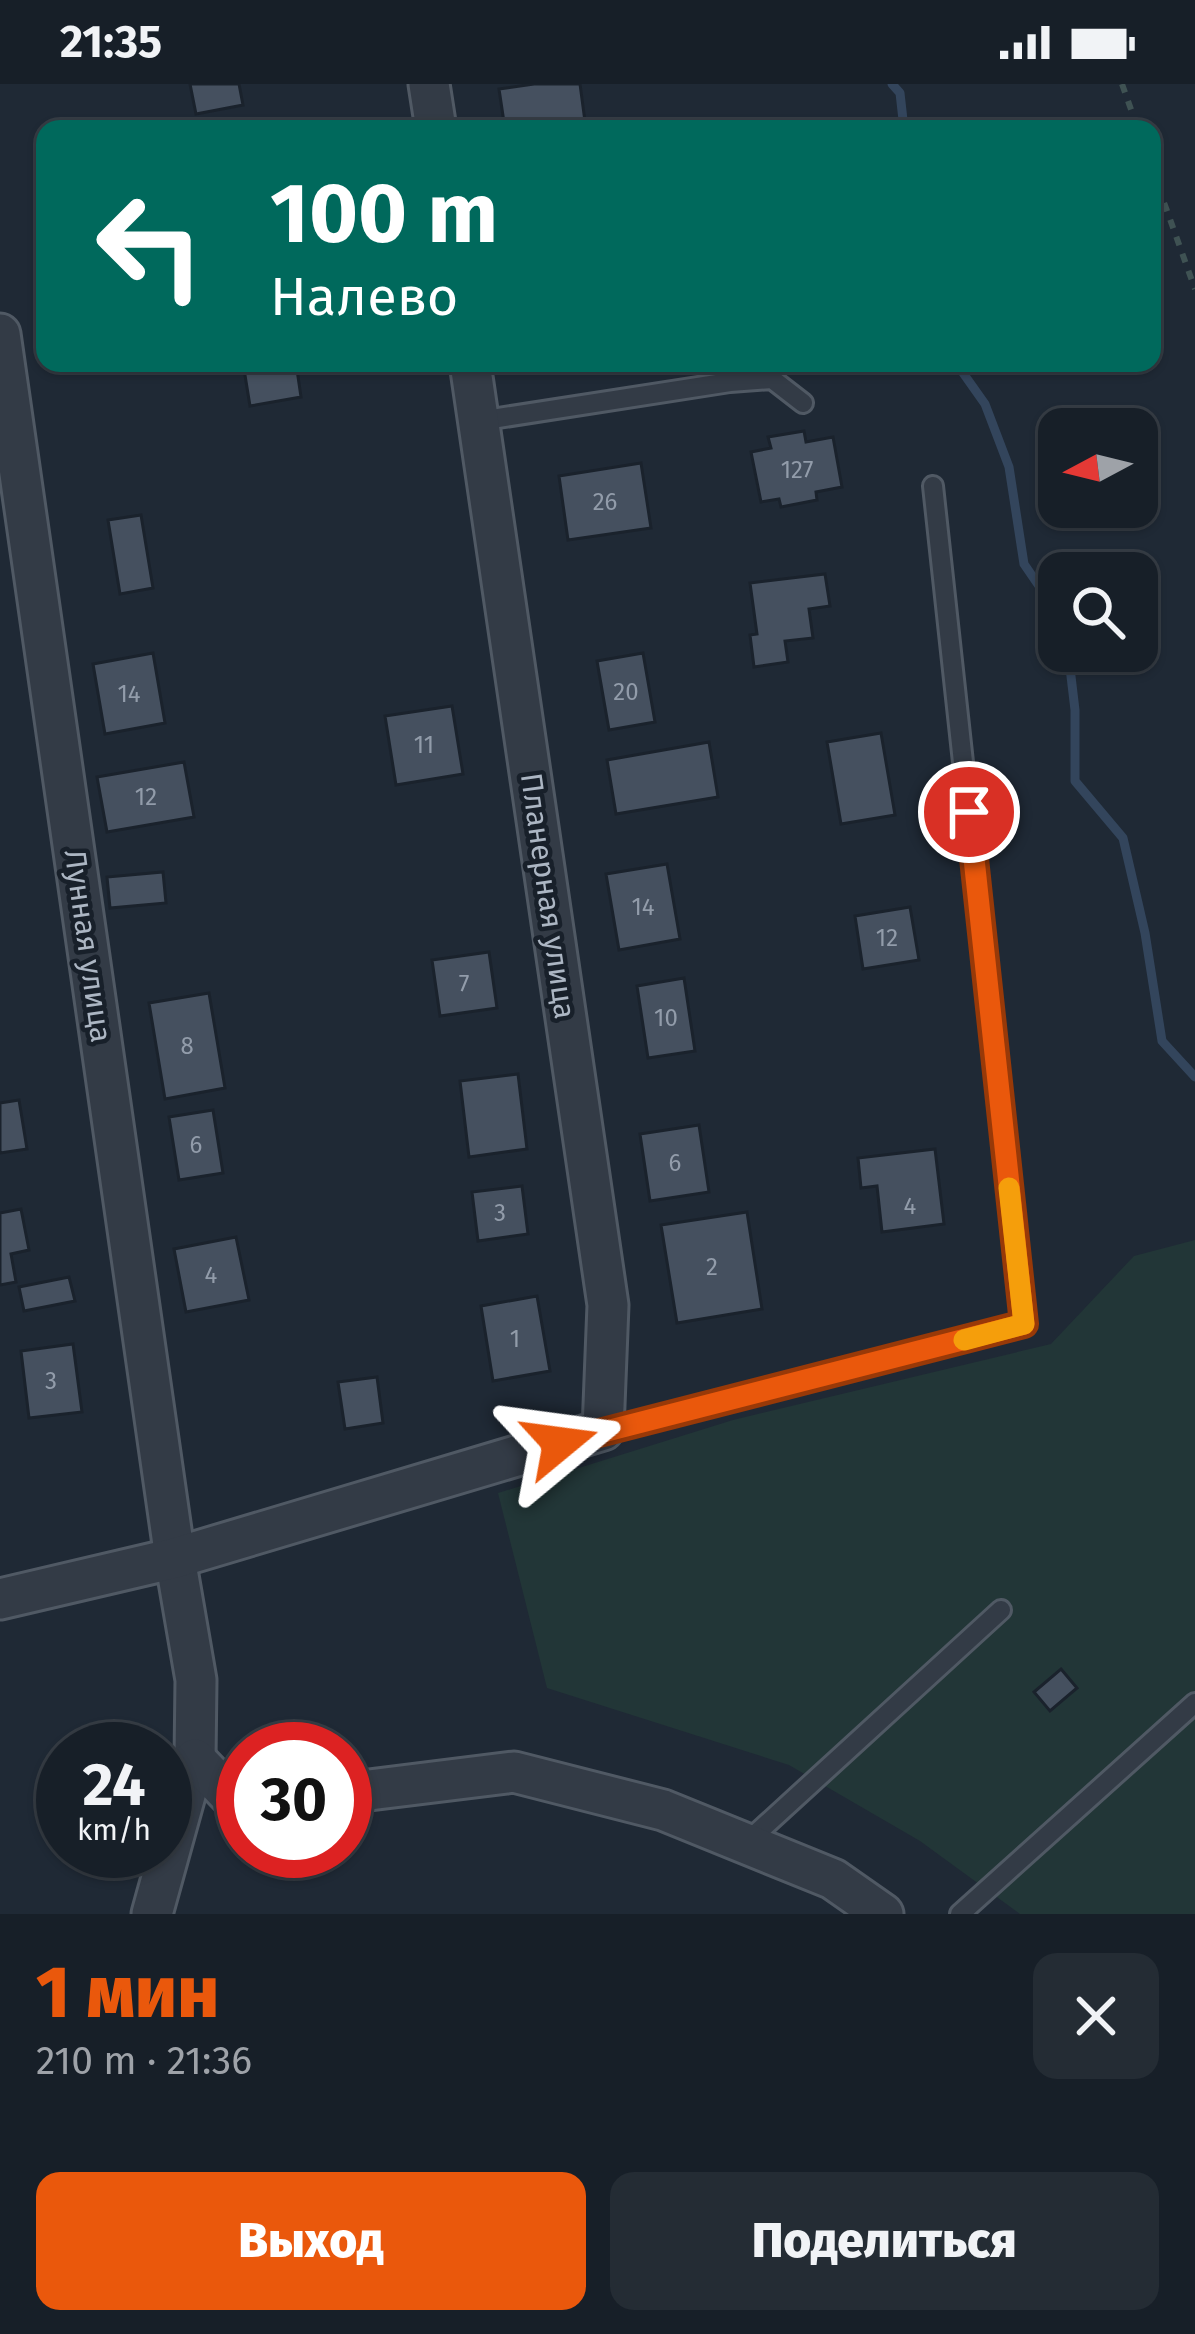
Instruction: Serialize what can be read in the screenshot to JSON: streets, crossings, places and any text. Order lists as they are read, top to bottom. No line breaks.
{"streets":{"street":["Планерная улица","Лунная улица"]},"house_numbers":["127","26","20","14","11","12","14","12","7","10","8","6","6","4","3","2","4","1","3"],"north":"left","page":{"status":"21:35","turn":["100 m","Налево"],"speed":"24 km/h","limit":"30","heading":["1 мин","210 m · 21:36"],"buttons":["Выход","Поделиться"]}}
